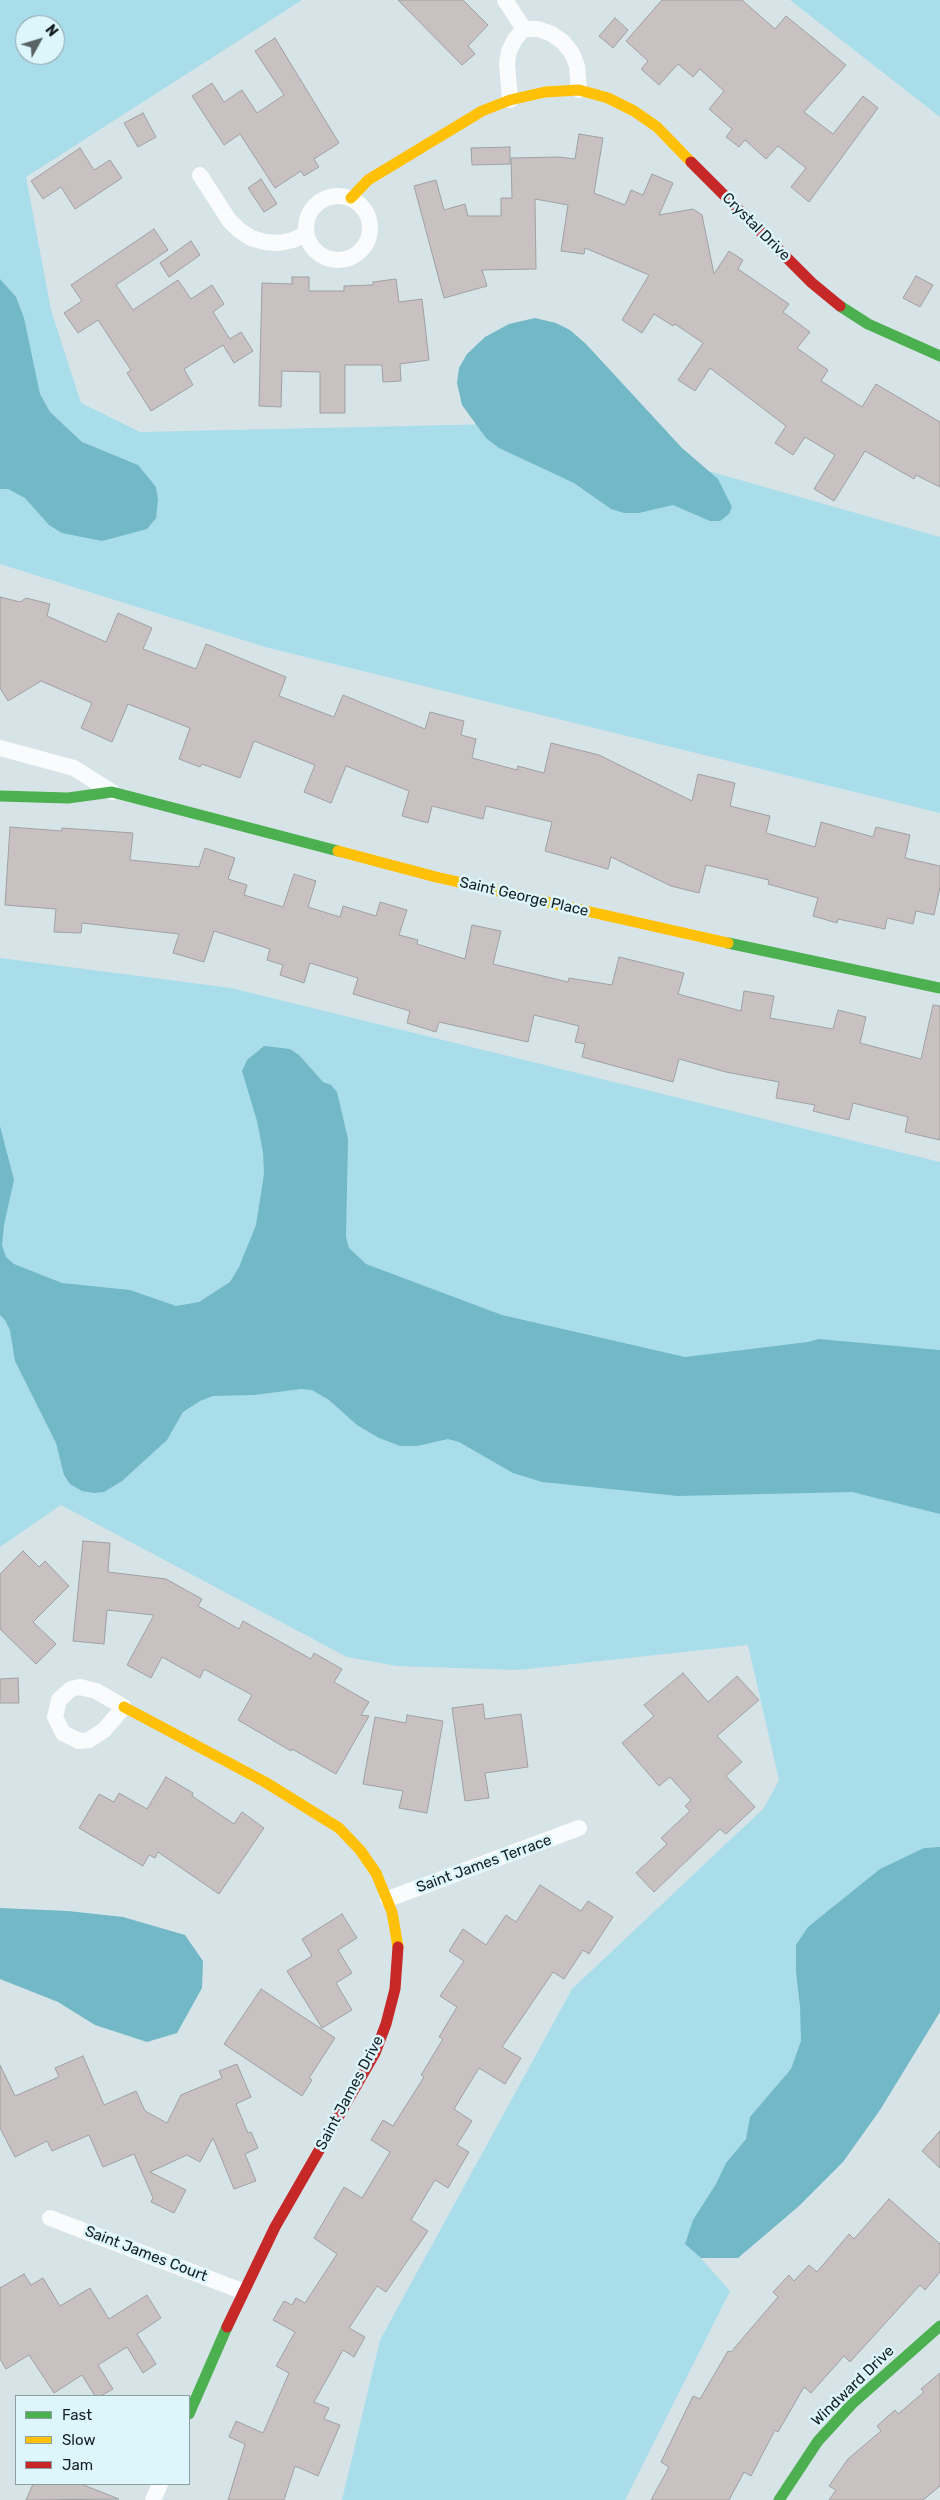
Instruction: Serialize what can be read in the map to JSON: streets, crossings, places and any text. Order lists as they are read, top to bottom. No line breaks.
{"streets":{"street":["Crystal Drive","Saint George Place","Saint James Terrace","Saint James Drive","Saint James Court","Windward Drive"]},"crossings":[["Saint James Terrace","Saint James Drive"],["Saint James Drive","Saint James Court"]],"legend":["Fast","Slow","Jam"],"north":"top right"}
